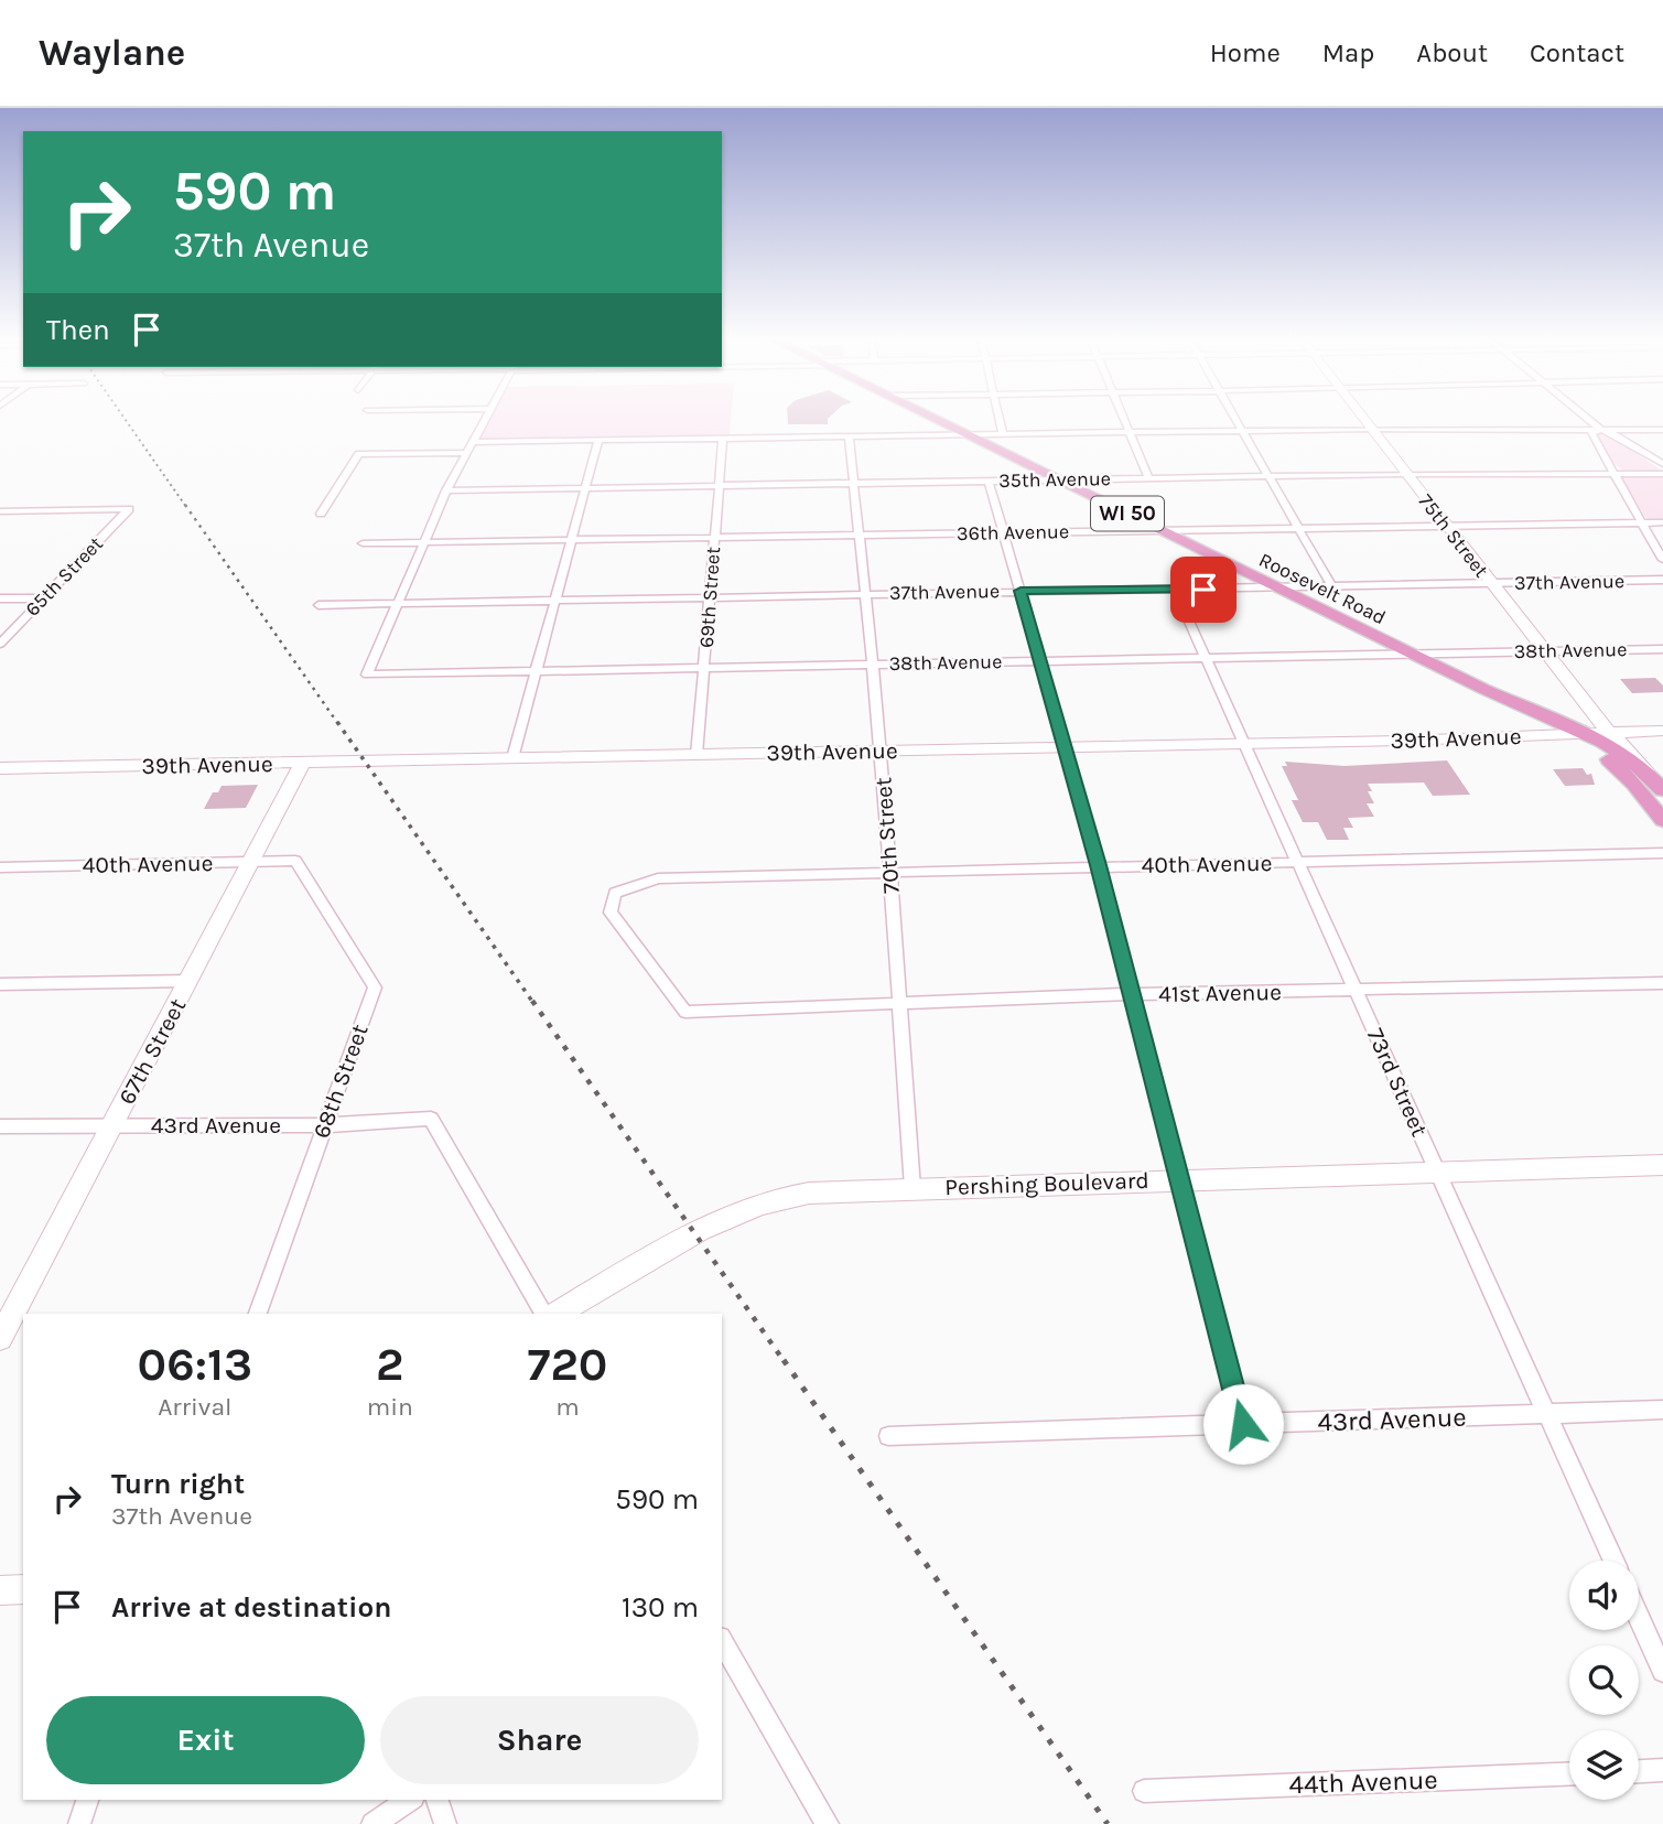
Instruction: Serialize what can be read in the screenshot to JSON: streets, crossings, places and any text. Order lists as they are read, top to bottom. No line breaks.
{"streets":{"main road":["WI 50","Roosevelt Road"],"street":["35th Avenue","36th Avenue","75th Street","65th Street","37th Avenue","69th Street","38th Avenue","39th Avenue","70th Street","40th Avenue","41st Avenue","67th Street","68th Street","73rd Street","43rd Avenue","Pershing Boulevard","44th Avenue"]},"crossings":[["35th Avenue","75th Street"],["35th Avenue","Roosevelt Road"],["35th Avenue","69th Street"],["35th Avenue","70th Street"],["WI 50","75th Street"],["WI 50","Roosevelt Road"],["WI 50","39th Avenue"],["36th Avenue","75th Street"],["36th Avenue","Roosevelt Road"],["36th Avenue","69th Street"],["36th Avenue","70th Street"],["75th Street","37th Avenue"],["75th Street","38th Avenue"],["37th Avenue","Roosevelt Road"],["37th Avenue","69th Street"],["37th Avenue","38th Avenue"],["37th Avenue","70th Street"],["37th Avenue","73rd Street"],["Roosevelt Road","38th Avenue"],["Roosevelt Road","39th Avenue"],["69th Street","38th Avenue"],["69th Street","39th Avenue"],["38th Avenue","70th Street"],["38th Avenue","73rd Street"],["39th Avenue","70th Street"],["39th Avenue","67th Street"],["39th Avenue","73rd Street"],["70th Street","40th Avenue"],["70th Street","41st Avenue"],["70th Street","Pershing Boulevard"],["40th Avenue","41st Avenue"],["40th Avenue","67th Street"],["40th Avenue","68th Street"],["40th Avenue","73rd Street"],["41st Avenue","73rd Street"],["67th Street","43rd Avenue"],["68th Street","43rd Avenue"],["73rd Street","43rd Avenue"],["73rd Street","Pershing Boulevard"]],"page":{"header":"Waylane","nav":["Home","Map","About","Contact"],"turn":["590 m","37th Avenue"],"then":"Then","eta":["06:13","Arrival","2","min","720","m"],"list":[{"name":"Turn right","note":"37th Avenue","value":"590 m"},{"name":"Arrive at destination","value":"130 m"}],"buttons":["Exit","Share"]}}
